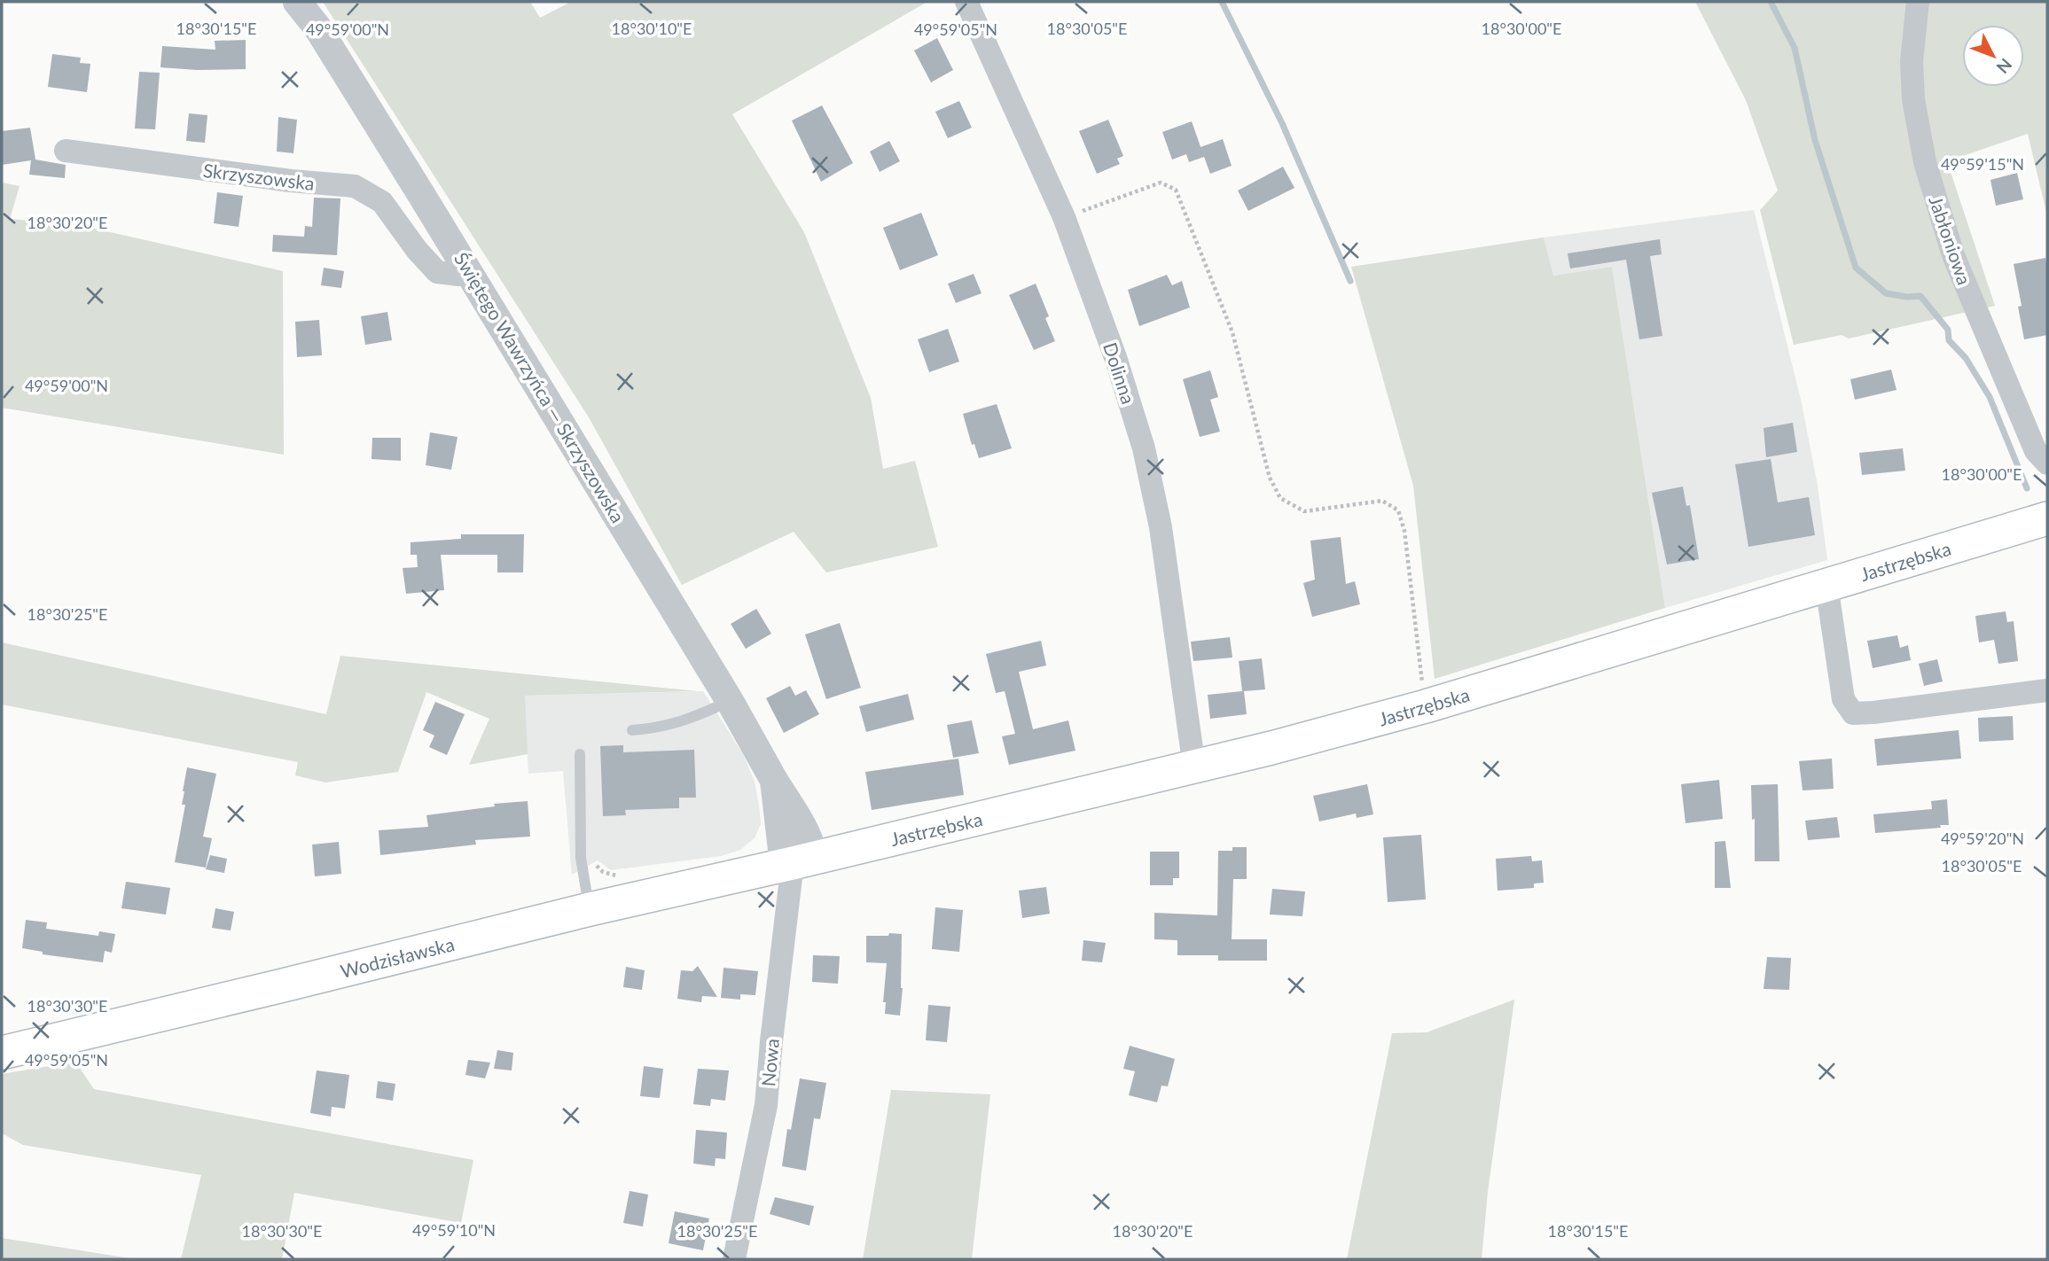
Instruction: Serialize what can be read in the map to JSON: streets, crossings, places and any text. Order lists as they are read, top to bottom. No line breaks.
{"streets":{"main road":["Jastrzębska","Wodzisławska"],"street":["Skrzyszowska","Jabłoniowa","Dolinna","Świętego Wawrzyńca — Skrzyszowska","Nowa"]},"crossings":[["Skrzyszowska","Świętego Wawrzyńca — Skrzyszowska"],["Dolinna","Jastrzębska"],["Świętego Wawrzyńca — Skrzyszowska","Jastrzębska"],["Świętego Wawrzyńca — Skrzyszowska","Wodzisławska"],["Świętego Wawrzyńca — Skrzyszowska","Nowa"],["Jastrzębska","Wodzisławska"],["Jastrzębska","Nowa"],["Wodzisławska","Nowa"]],"north":"bottom right","coordinates":["18°30'15\"E","18°30'10\"E","18°30'05\"E","18°30'00\"E","49°59'05\"N","49°59'00\"N","49°59'15\"N","18°30'20\"E","18°30'25\"E","49°59'20\"N","18°30'30\"E","49°59'10\"N"]}
